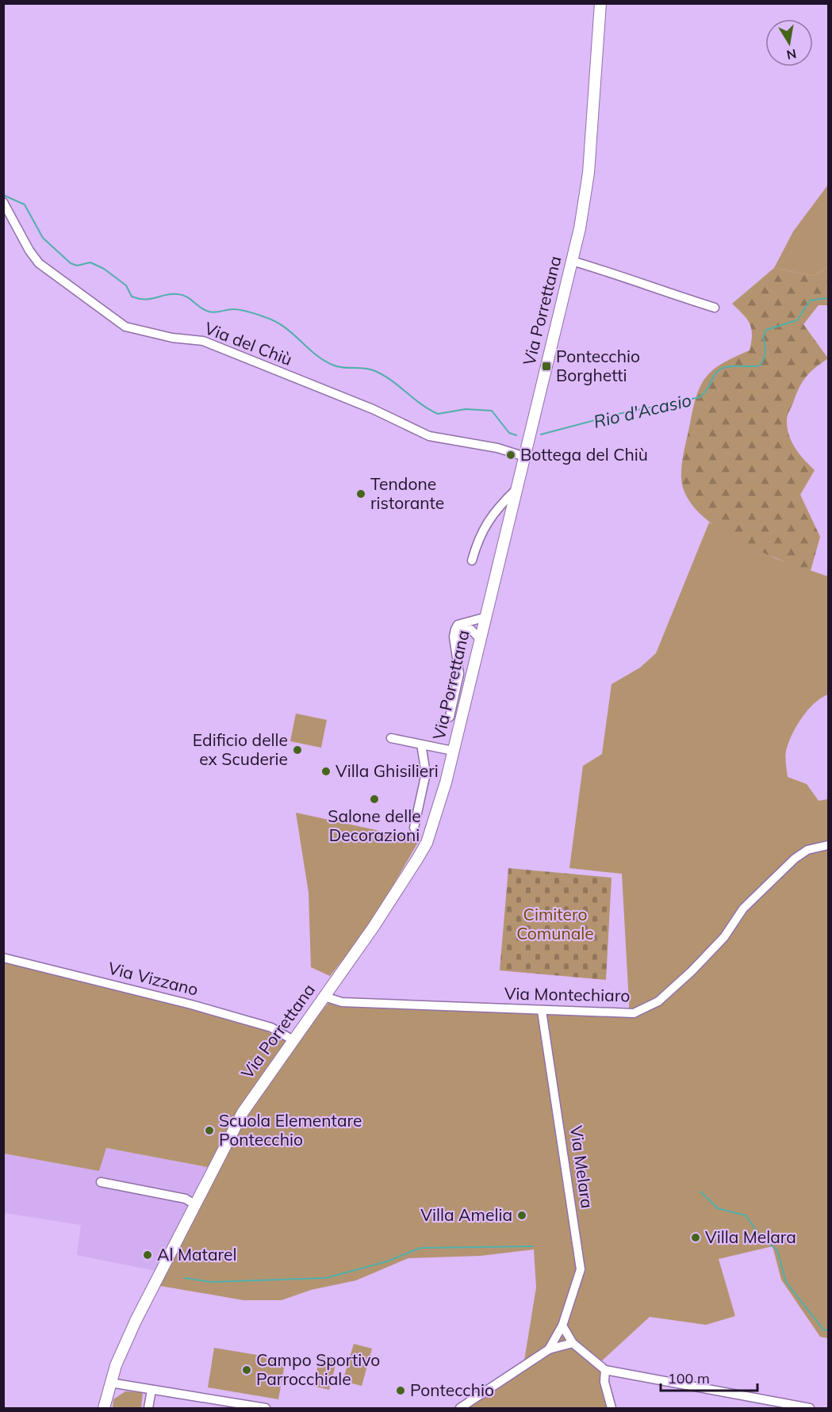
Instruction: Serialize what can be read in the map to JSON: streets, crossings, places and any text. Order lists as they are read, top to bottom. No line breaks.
{"streets":{"main road":["Via Porrettana"],"street":["Via del Chiù","Via Vizzano","Via Montechiaro","Via Melara"]},"crossings":[["Via Porrettana","Via del Chiù"],["Via Porrettana","Via Vizzano"],["Via Porrettana","Via Montechiaro"],["Via Montechiaro","Via Melara"]],"water":["Rio d'Acasio"],"parks":["Cimitero Comunale"],"places":{"transit":["Pontecchio Borghetti"],"other":["Bottega del Chiù","Tendone ristorante","Edificio delle ex Scuderie","Villa Ghisilieri","Salone delle Decorazioni","Scuola Elementare Pontecchio","Villa Amelia","Villa Melara","Al Matarel","Campo Sportivo Parrocchiale","Pontecchio"]},"scale_bar":"100 m","north":"bottom"}
